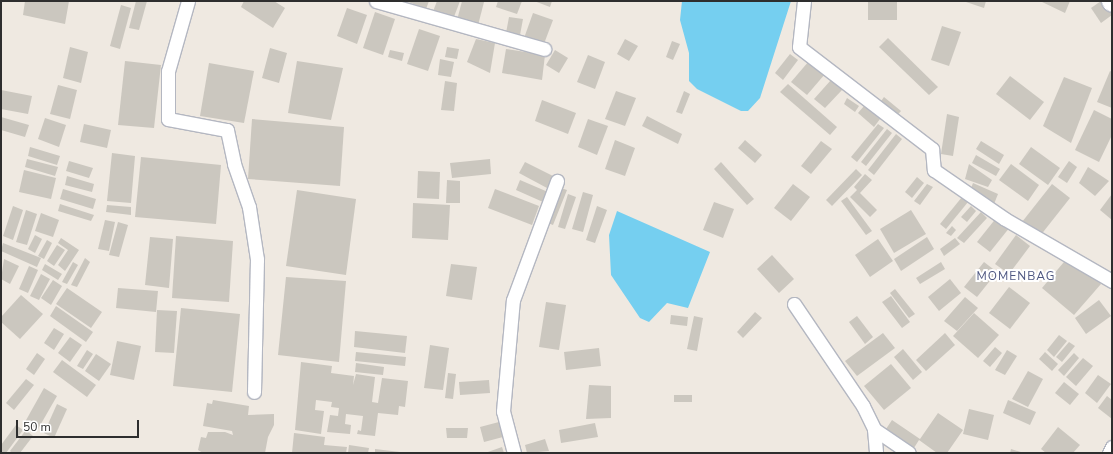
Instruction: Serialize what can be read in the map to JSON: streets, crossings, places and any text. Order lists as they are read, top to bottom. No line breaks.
{"districts":["MOMENBAG"],"scale_bar":"50 m"}
